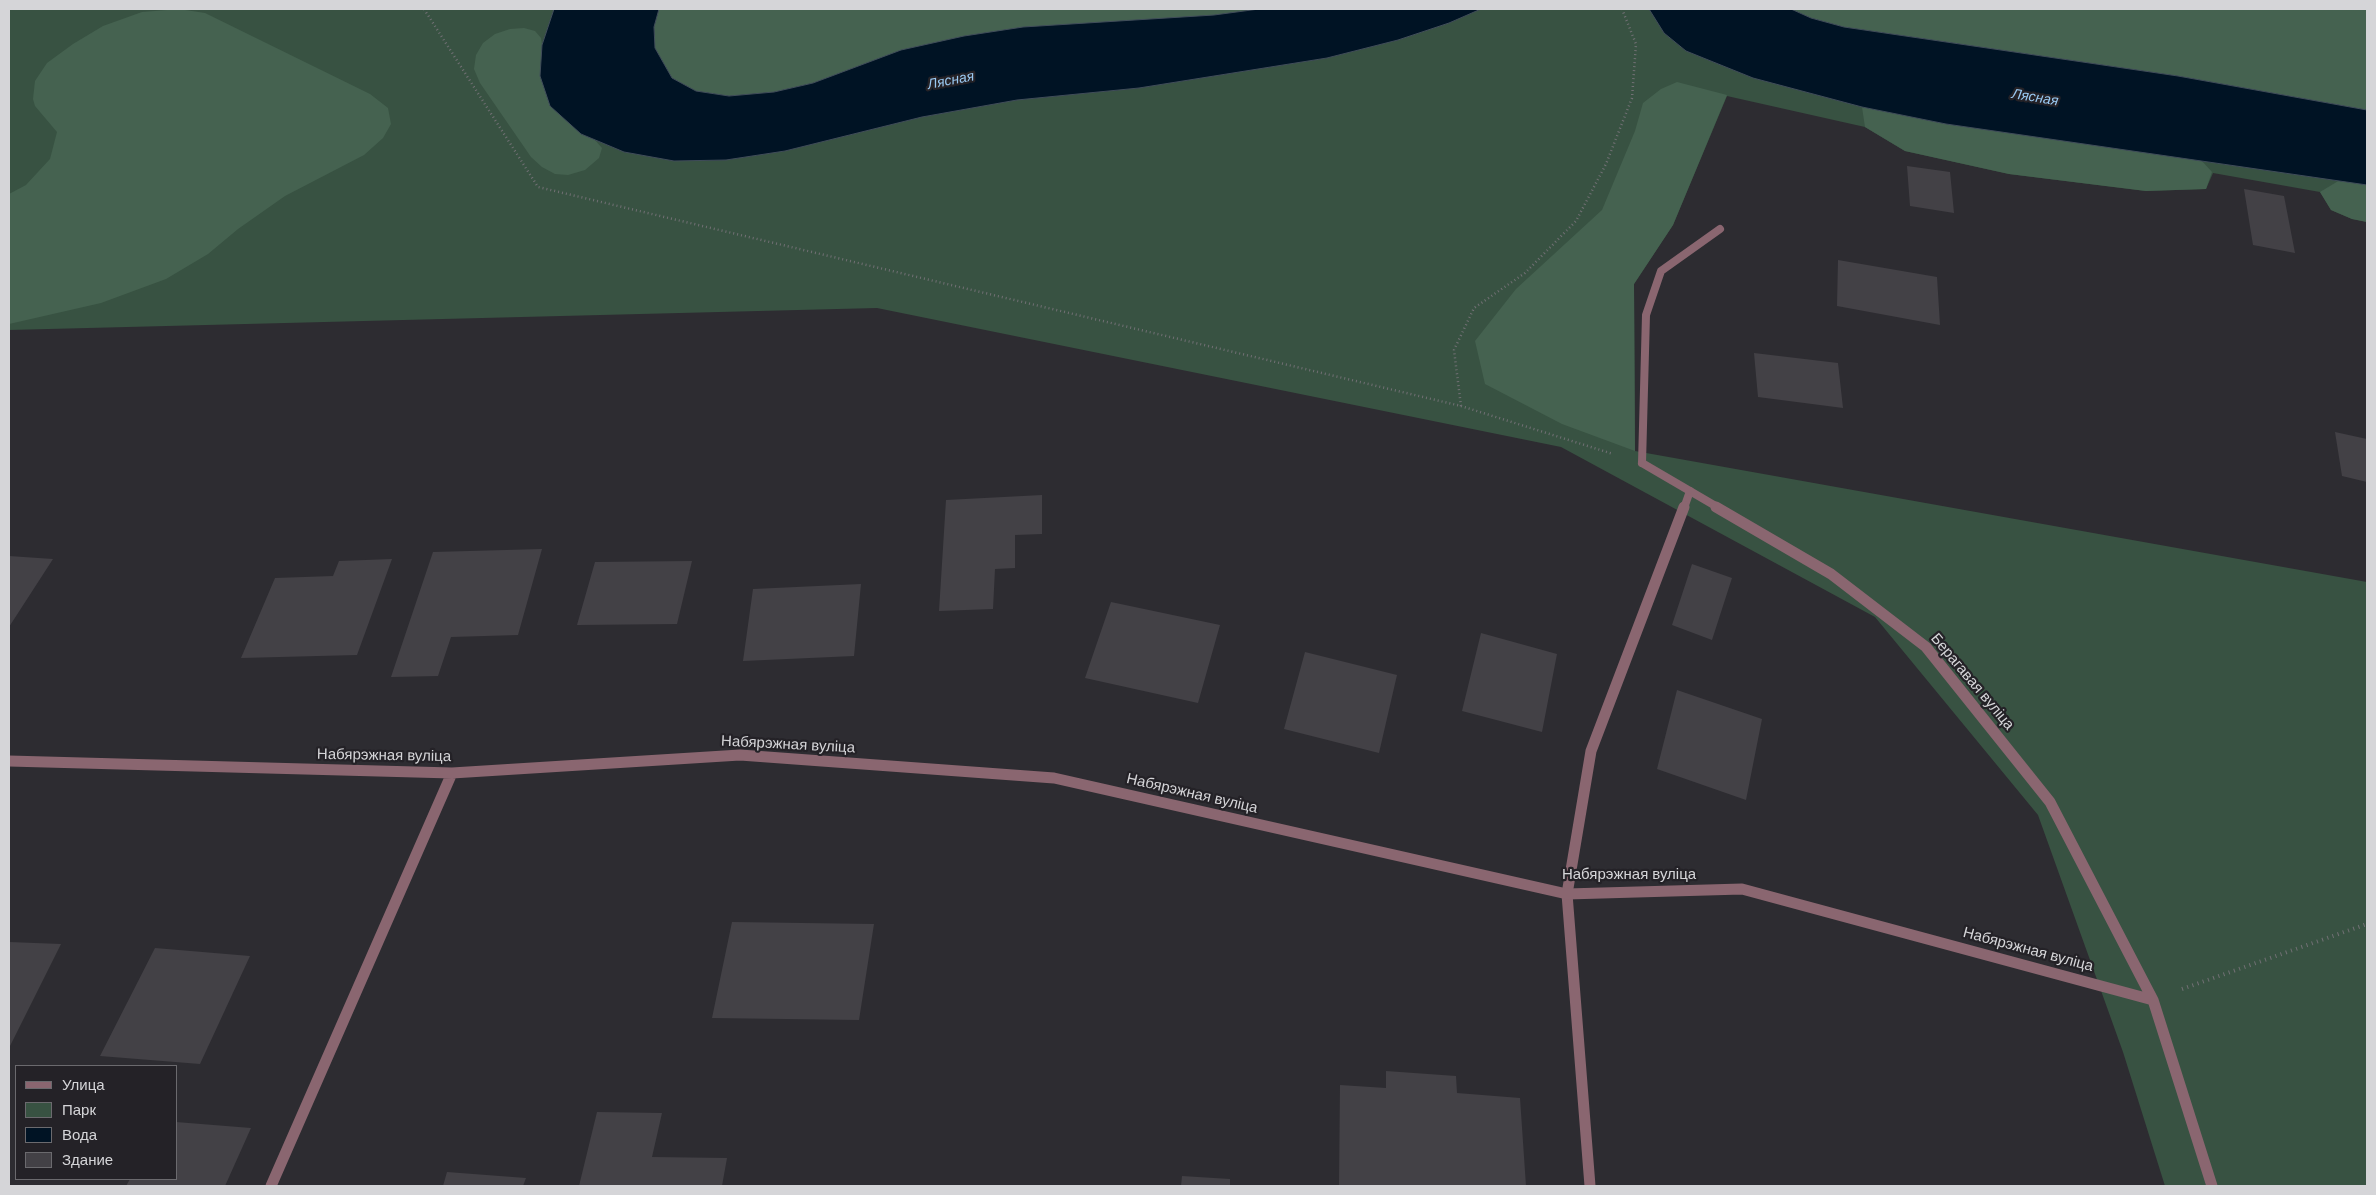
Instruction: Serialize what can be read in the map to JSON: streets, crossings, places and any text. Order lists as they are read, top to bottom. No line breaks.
{"streets":{"street":["Берагавая вуліца","Набярэжная вуліца"]},"crossings":[["Берагавая вуліца","Набярэжная вуліца"]],"water":["Лясная"],"legend":["Улица","Парк","Вода","Здание"]}
